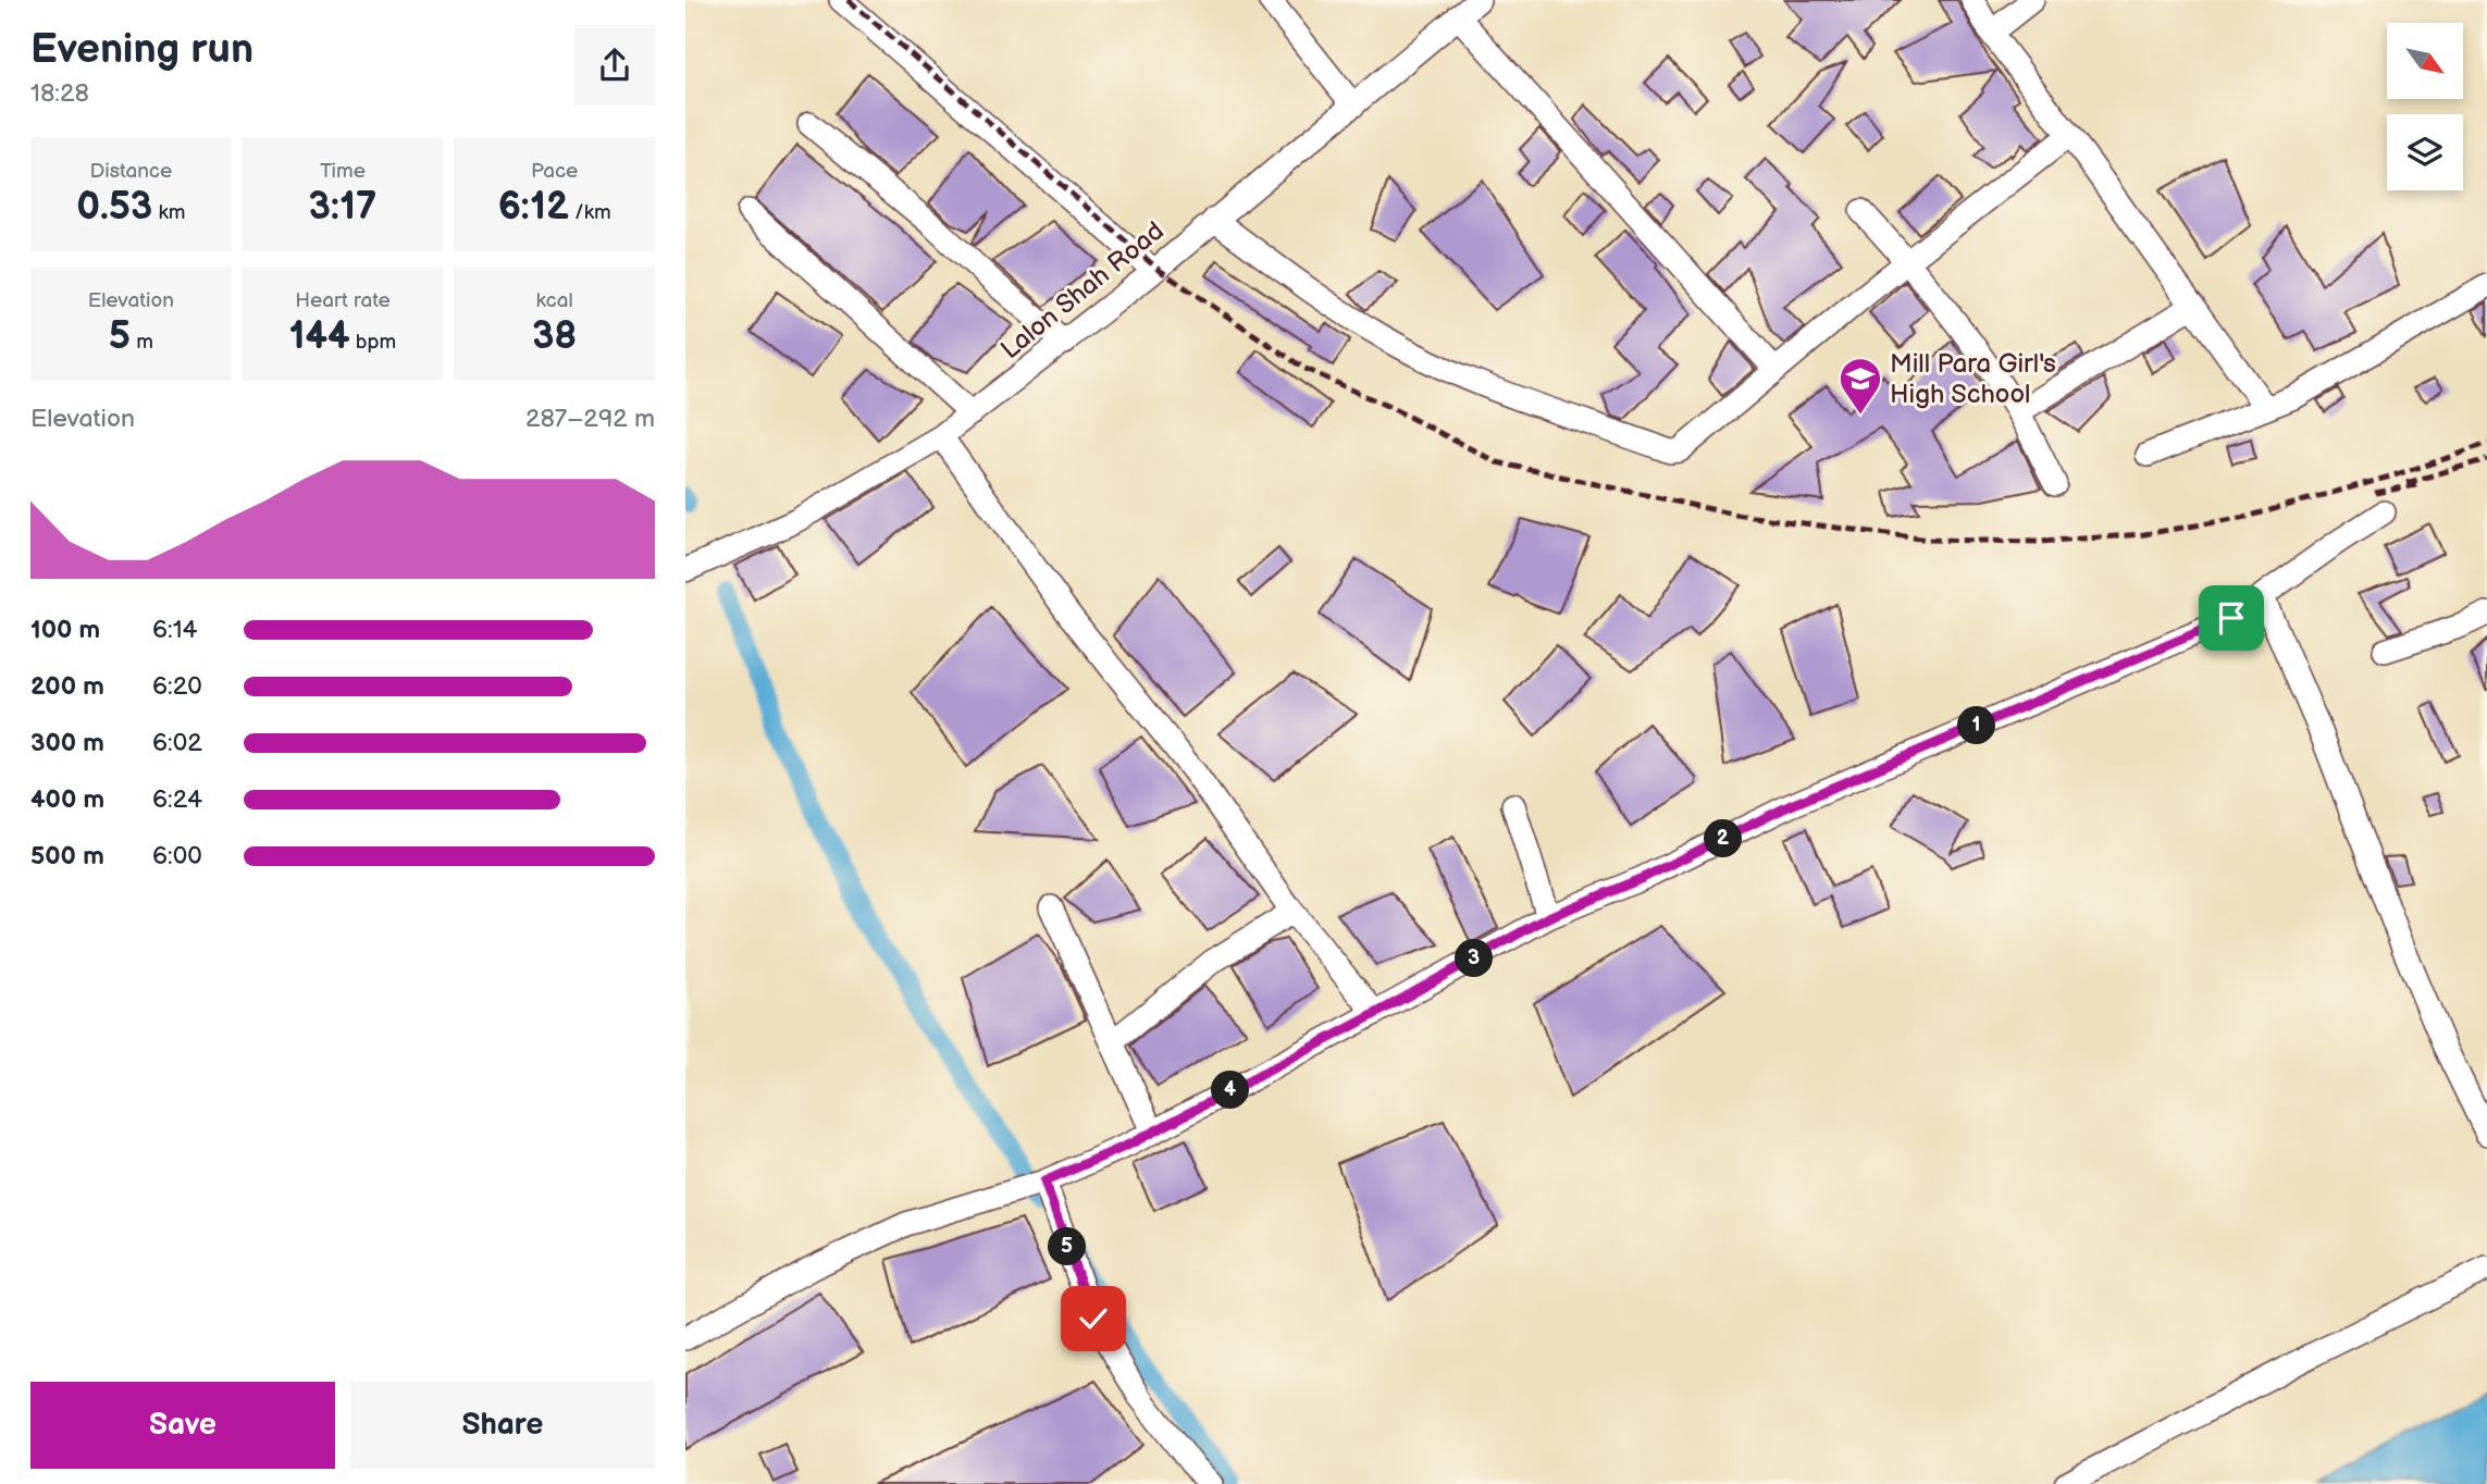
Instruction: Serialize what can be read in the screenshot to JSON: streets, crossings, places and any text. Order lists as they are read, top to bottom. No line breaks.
{"streets":{"street":["Lalon Shah Road"]},"places":{"school or university":["Mill Para Girl's High School"]},"north":"bottom right","page":{"heading":["Evening run","18:28"],"stats":[["Distance","0.53 km"],["Time","3:17"],["Pace","6:12 /km"],["Elevation","5 m"],["Heart rate","144 bpm"],["kcal","38"]],"chart":["Elevation","287–292 m"],"list":[{"name":"100 m","note":"6:14"},{"name":"200 m","note":"6:20"},{"name":"300 m","note":"6:02"},{"name":"400 m","note":"6:24"},{"name":"500 m","note":"6:00"}],"pins":["1","2","3","4","5"],"buttons":["Save","Share"]}}
